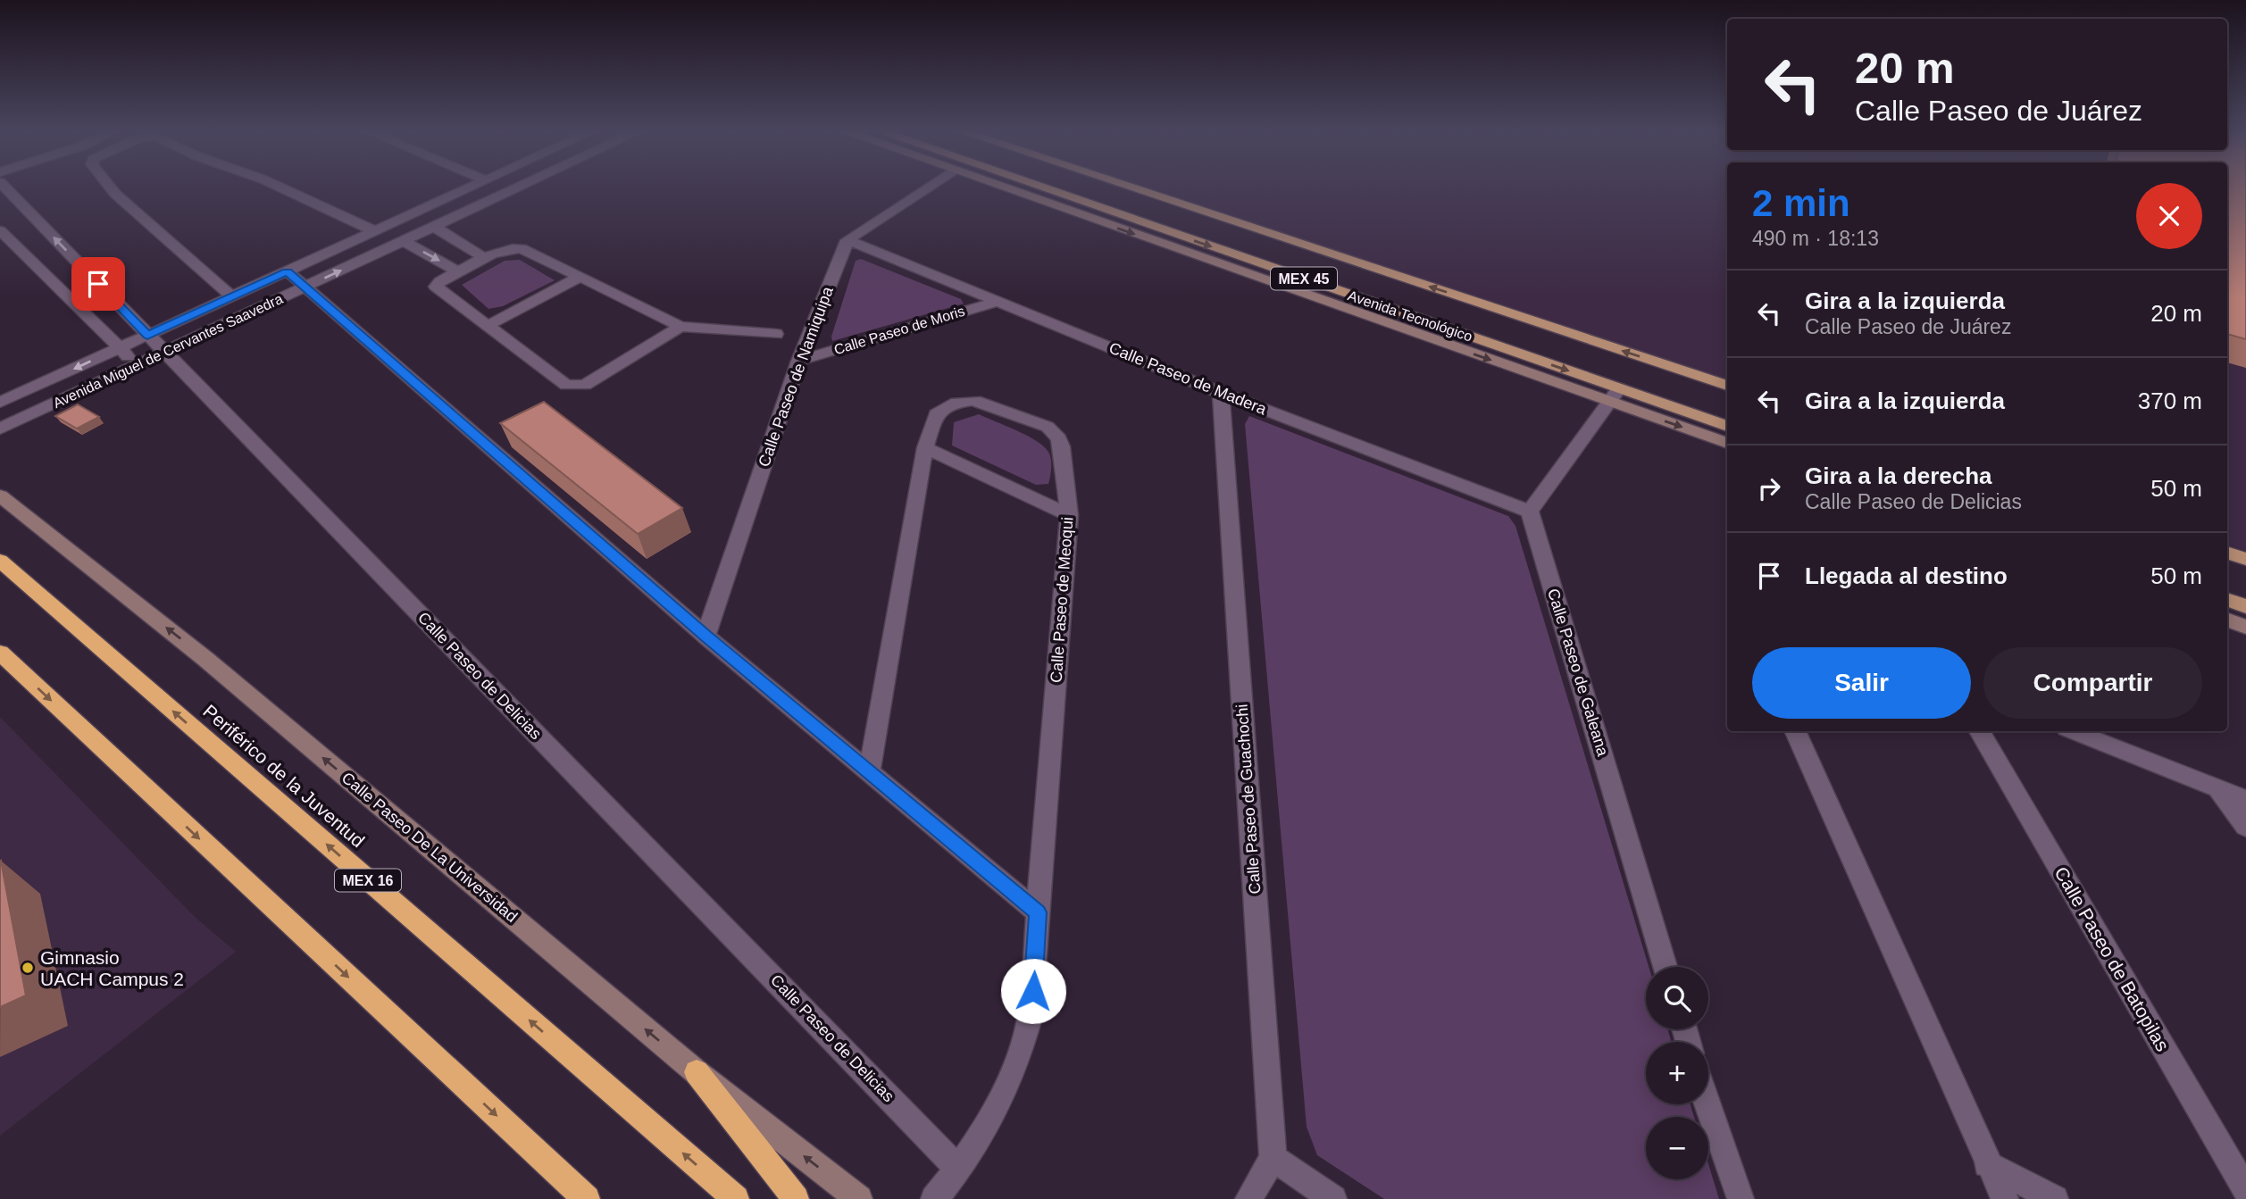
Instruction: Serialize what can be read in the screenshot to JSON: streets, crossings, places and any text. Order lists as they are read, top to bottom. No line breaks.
{"streets":{"highway":["Periférico de la Juventud","MEX 16"],"main road":["MEX 45","Avenida Tecnológico"],"street":["Calle Paseo de Moris","Avenida Miguel de Cervantes Saavedra","Calle Paseo de Namiquipa","Calle Paseo de Madera","Calle Paseo de Meoqui","Calle Paseo de Galeana","Calle Paseo de Delicias","Calle Paseo de Guachochi","Calle Paseo De La Universidad","Calle Paseo de Batopilas"]},"crossings":[["Calle Paseo de Moris","Calle Paseo de Namiquipa"],["Calle Paseo de Moris","Calle Paseo de Madera"],["Avenida Miguel de Cervantes Saavedra","Calle Paseo de Delicias"],["Calle Paseo de Namiquipa","Calle Paseo de Madera"],["Calle Paseo de Madera","Calle Paseo de Galeana"],["Calle Paseo de Madera","Calle Paseo de Guachochi"],["Calle Paseo de Meoqui","Calle Paseo de Delicias"]],"one_way":["Calle Paseo De La Universidad"],"places":["Gimnasio UACH Campus 2"],"page":{"turn":["20 m","Calle Paseo de Juárez"],"heading":["2 min","490 m · 18:13"],"list":[{"name":"Gira a la izquierda","note":"Calle Paseo de Juárez","value":"20 m"},{"name":"Gira a la izquierda","value":"370 m"},{"name":"Gira a la derecha","note":"Calle Paseo de Delicias","value":"50 m"},{"name":"Llegada al destino","value":"50 m"}],"buttons":["Salir","Compartir"],"map_buttons":["+","−"]}}
